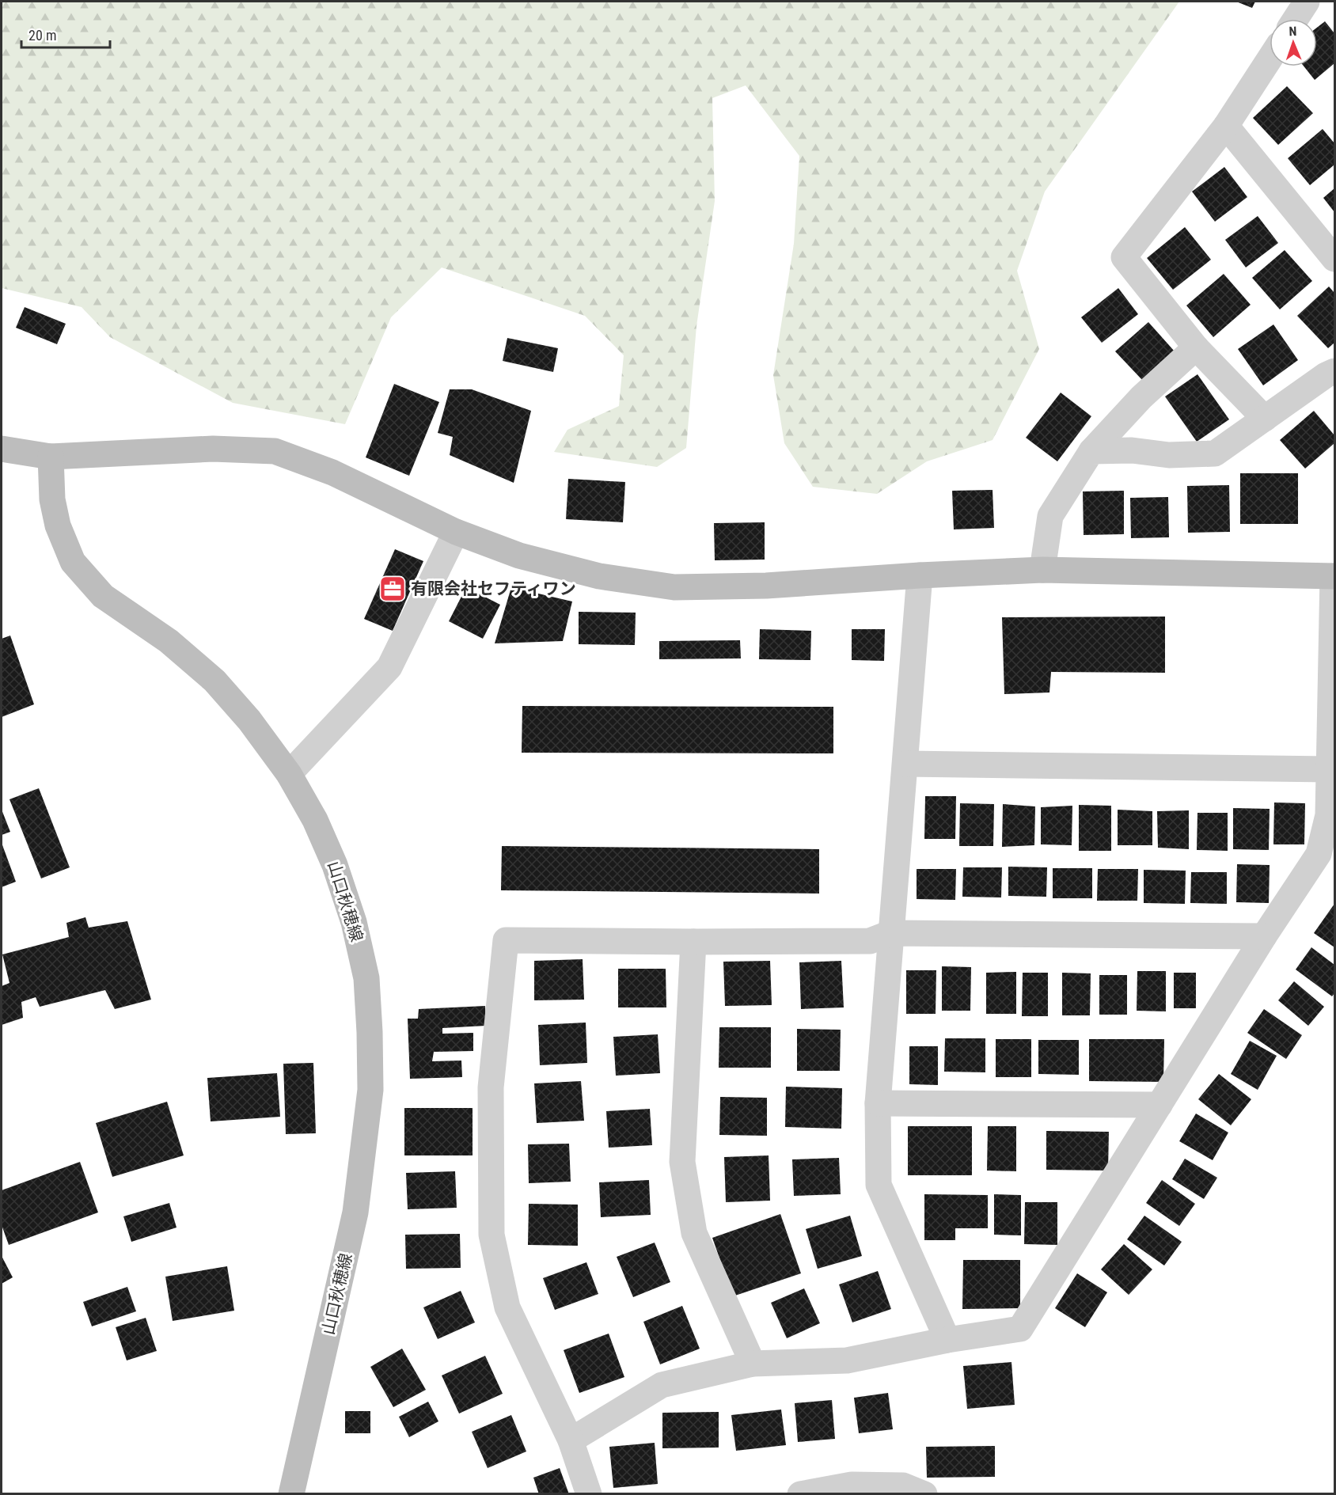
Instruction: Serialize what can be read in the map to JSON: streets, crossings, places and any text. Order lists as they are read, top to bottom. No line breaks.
{"streets":{"street":["山口秋穂線"]},"places":{"office":["有限会社セフティワン"]},"scale_bar":"20 m","north":"top"}
